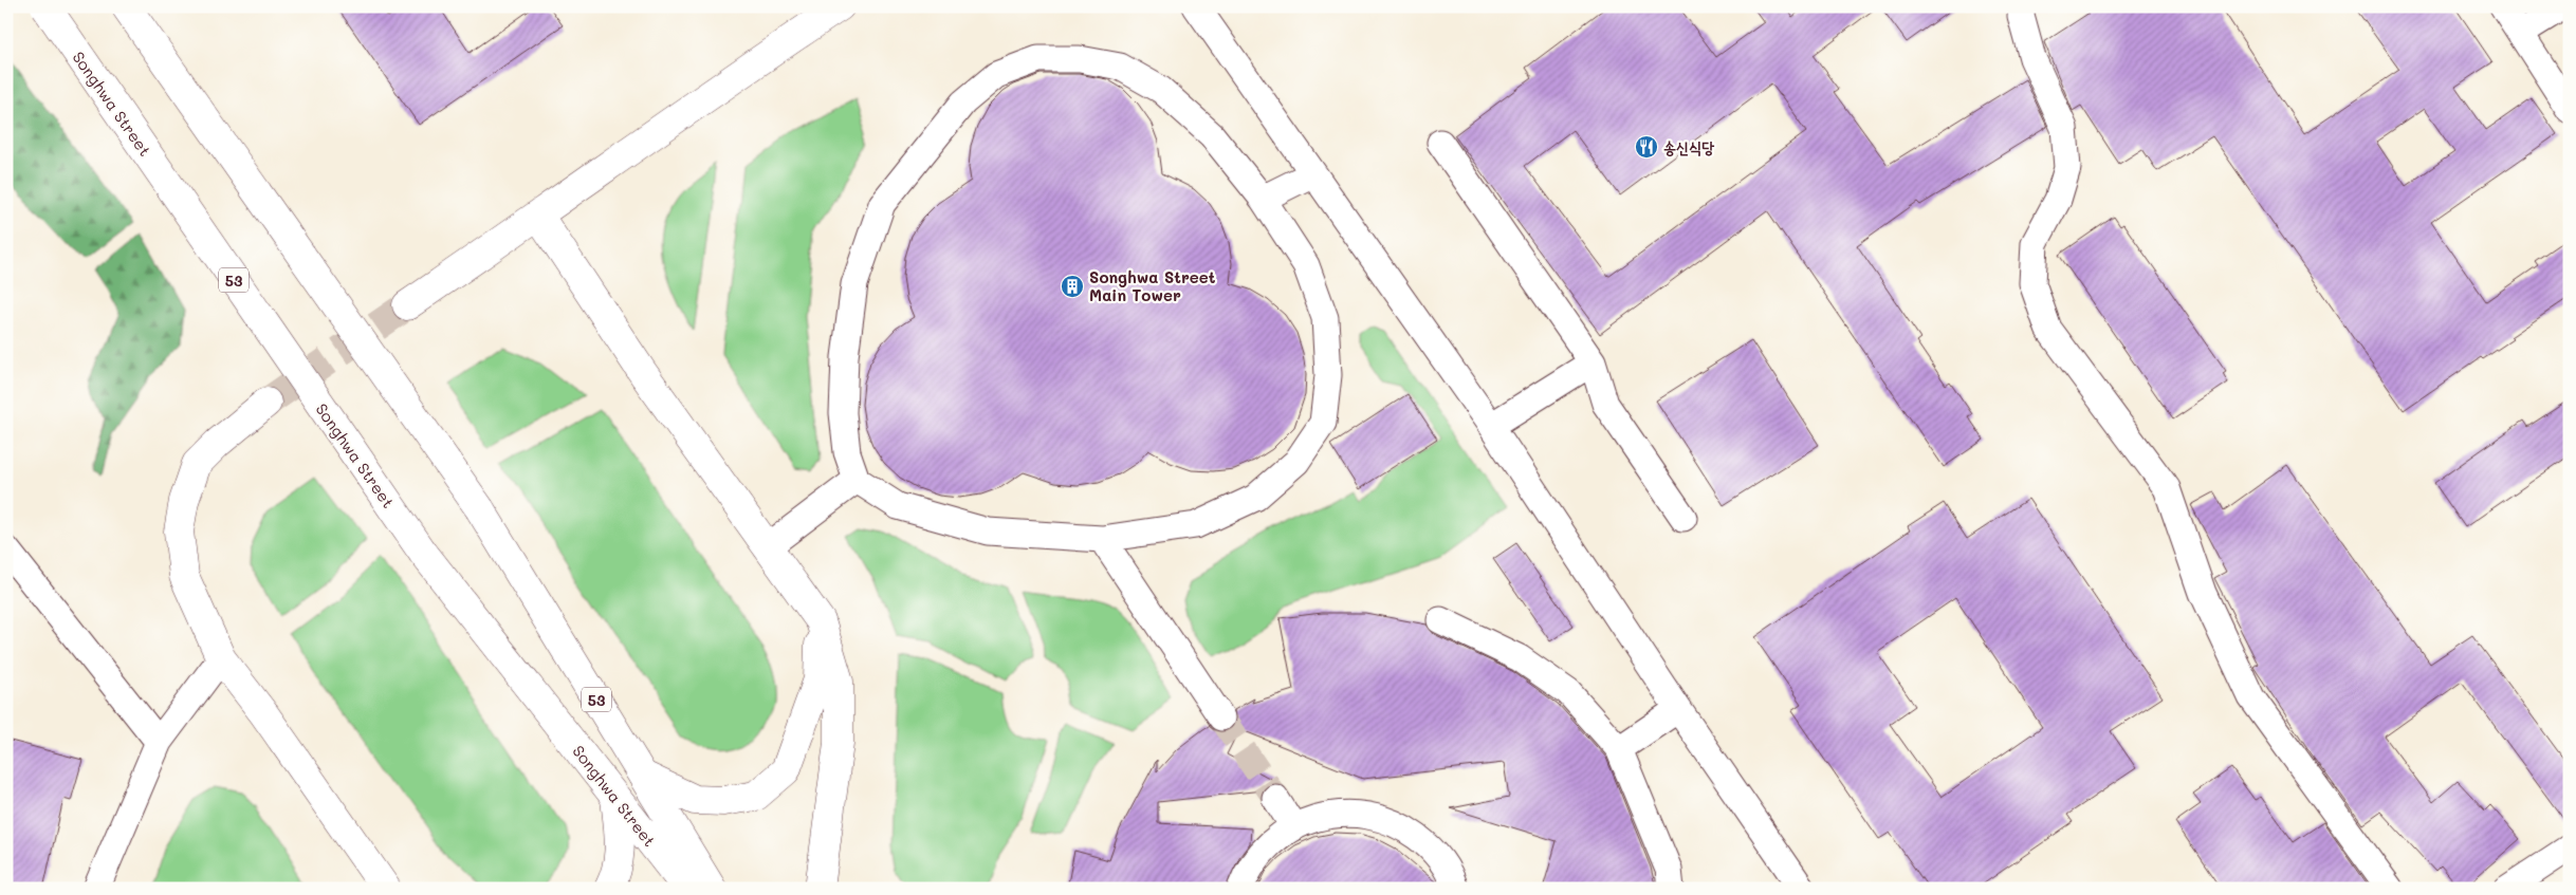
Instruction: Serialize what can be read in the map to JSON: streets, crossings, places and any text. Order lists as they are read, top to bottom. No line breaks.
{"streets":{"street":["Songhwa Street","53"]},"places":{"restaurant":["송신식당"],"building":["Songhwa Street Main Tower"]}}
